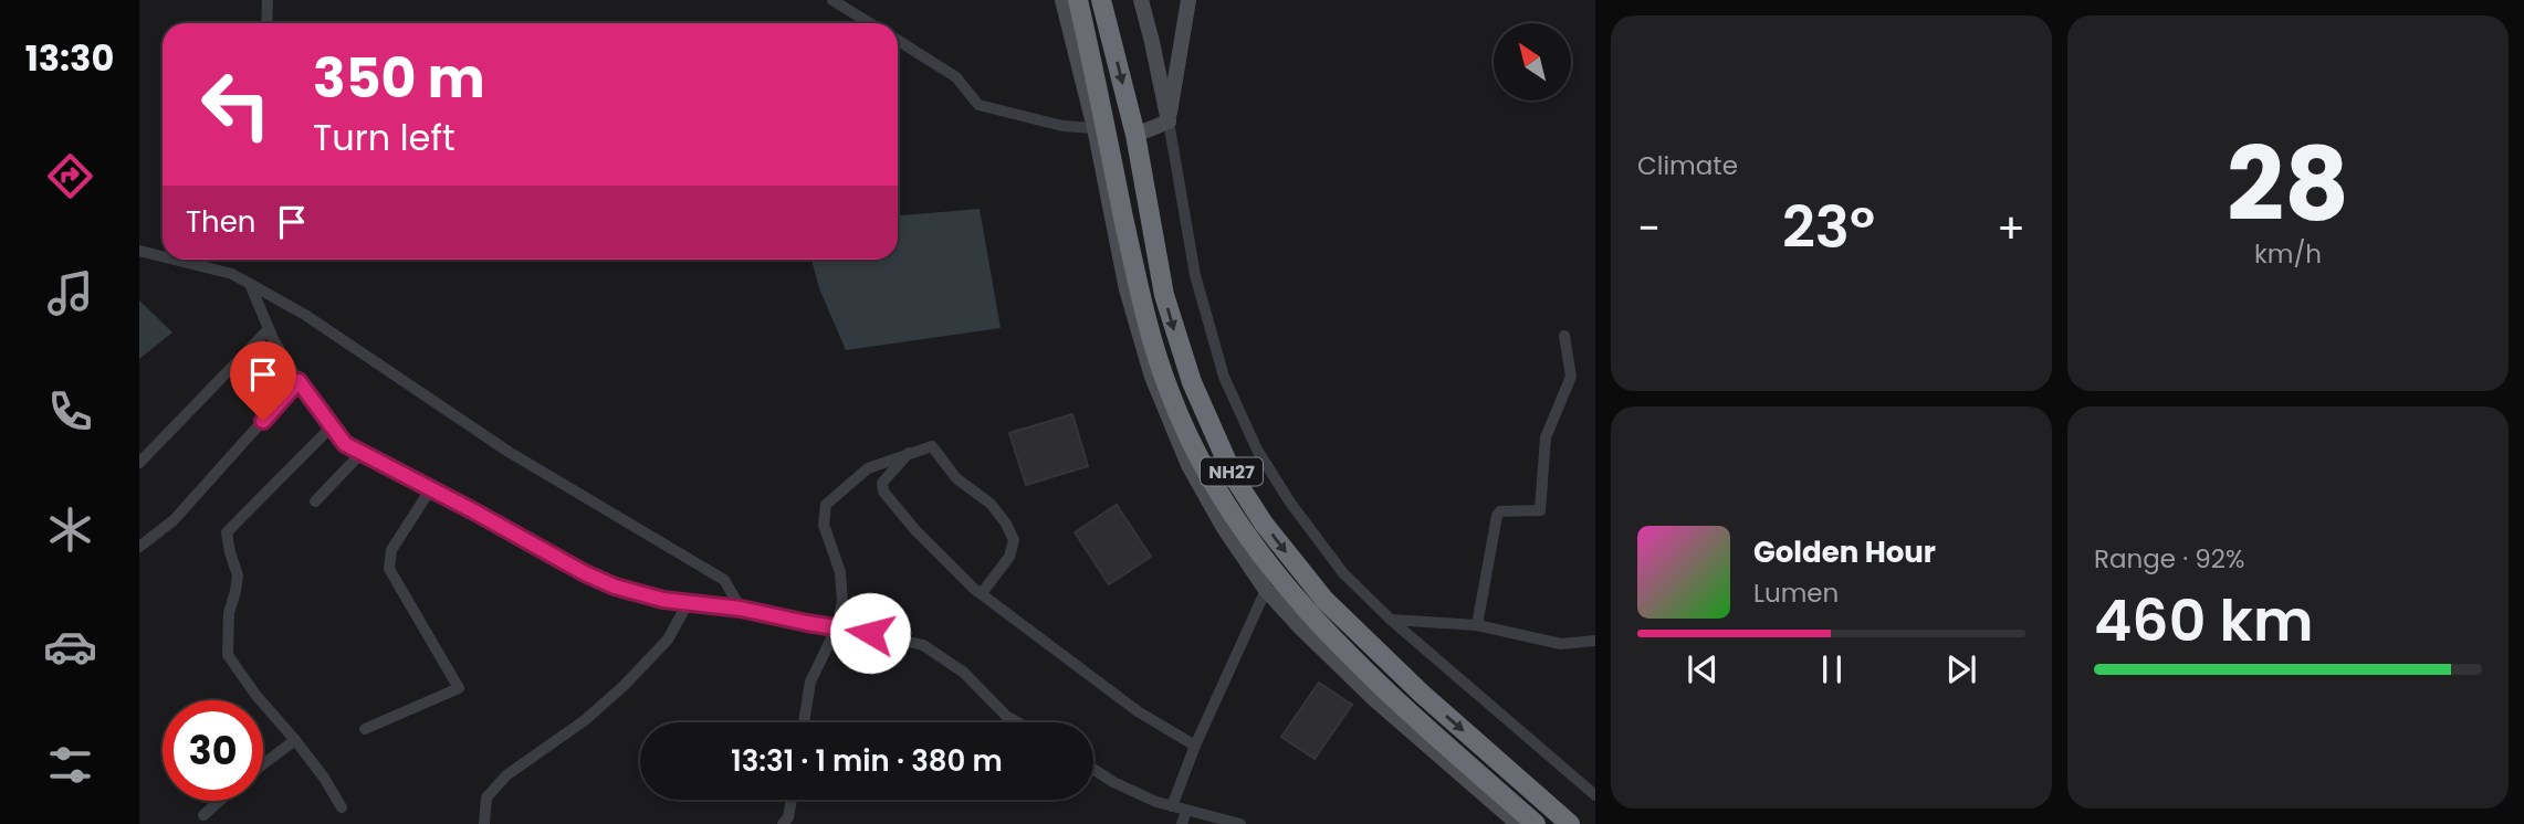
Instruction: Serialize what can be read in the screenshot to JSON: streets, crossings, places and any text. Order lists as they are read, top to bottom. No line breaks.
{"streets":{"highway":["NH27"]},"north":"top left","page":{"tabs":"13:30","tile":["Climate",["28","km/h"],["Range · 92%","460 km"]],"turn":["350 m","Turn left"],"then":"Then","heat":["−","23°","+"],"song":["Golden Hour","Lumen"],"limit":"30","trip":"13:31 · 1 min · 380 m"}}
